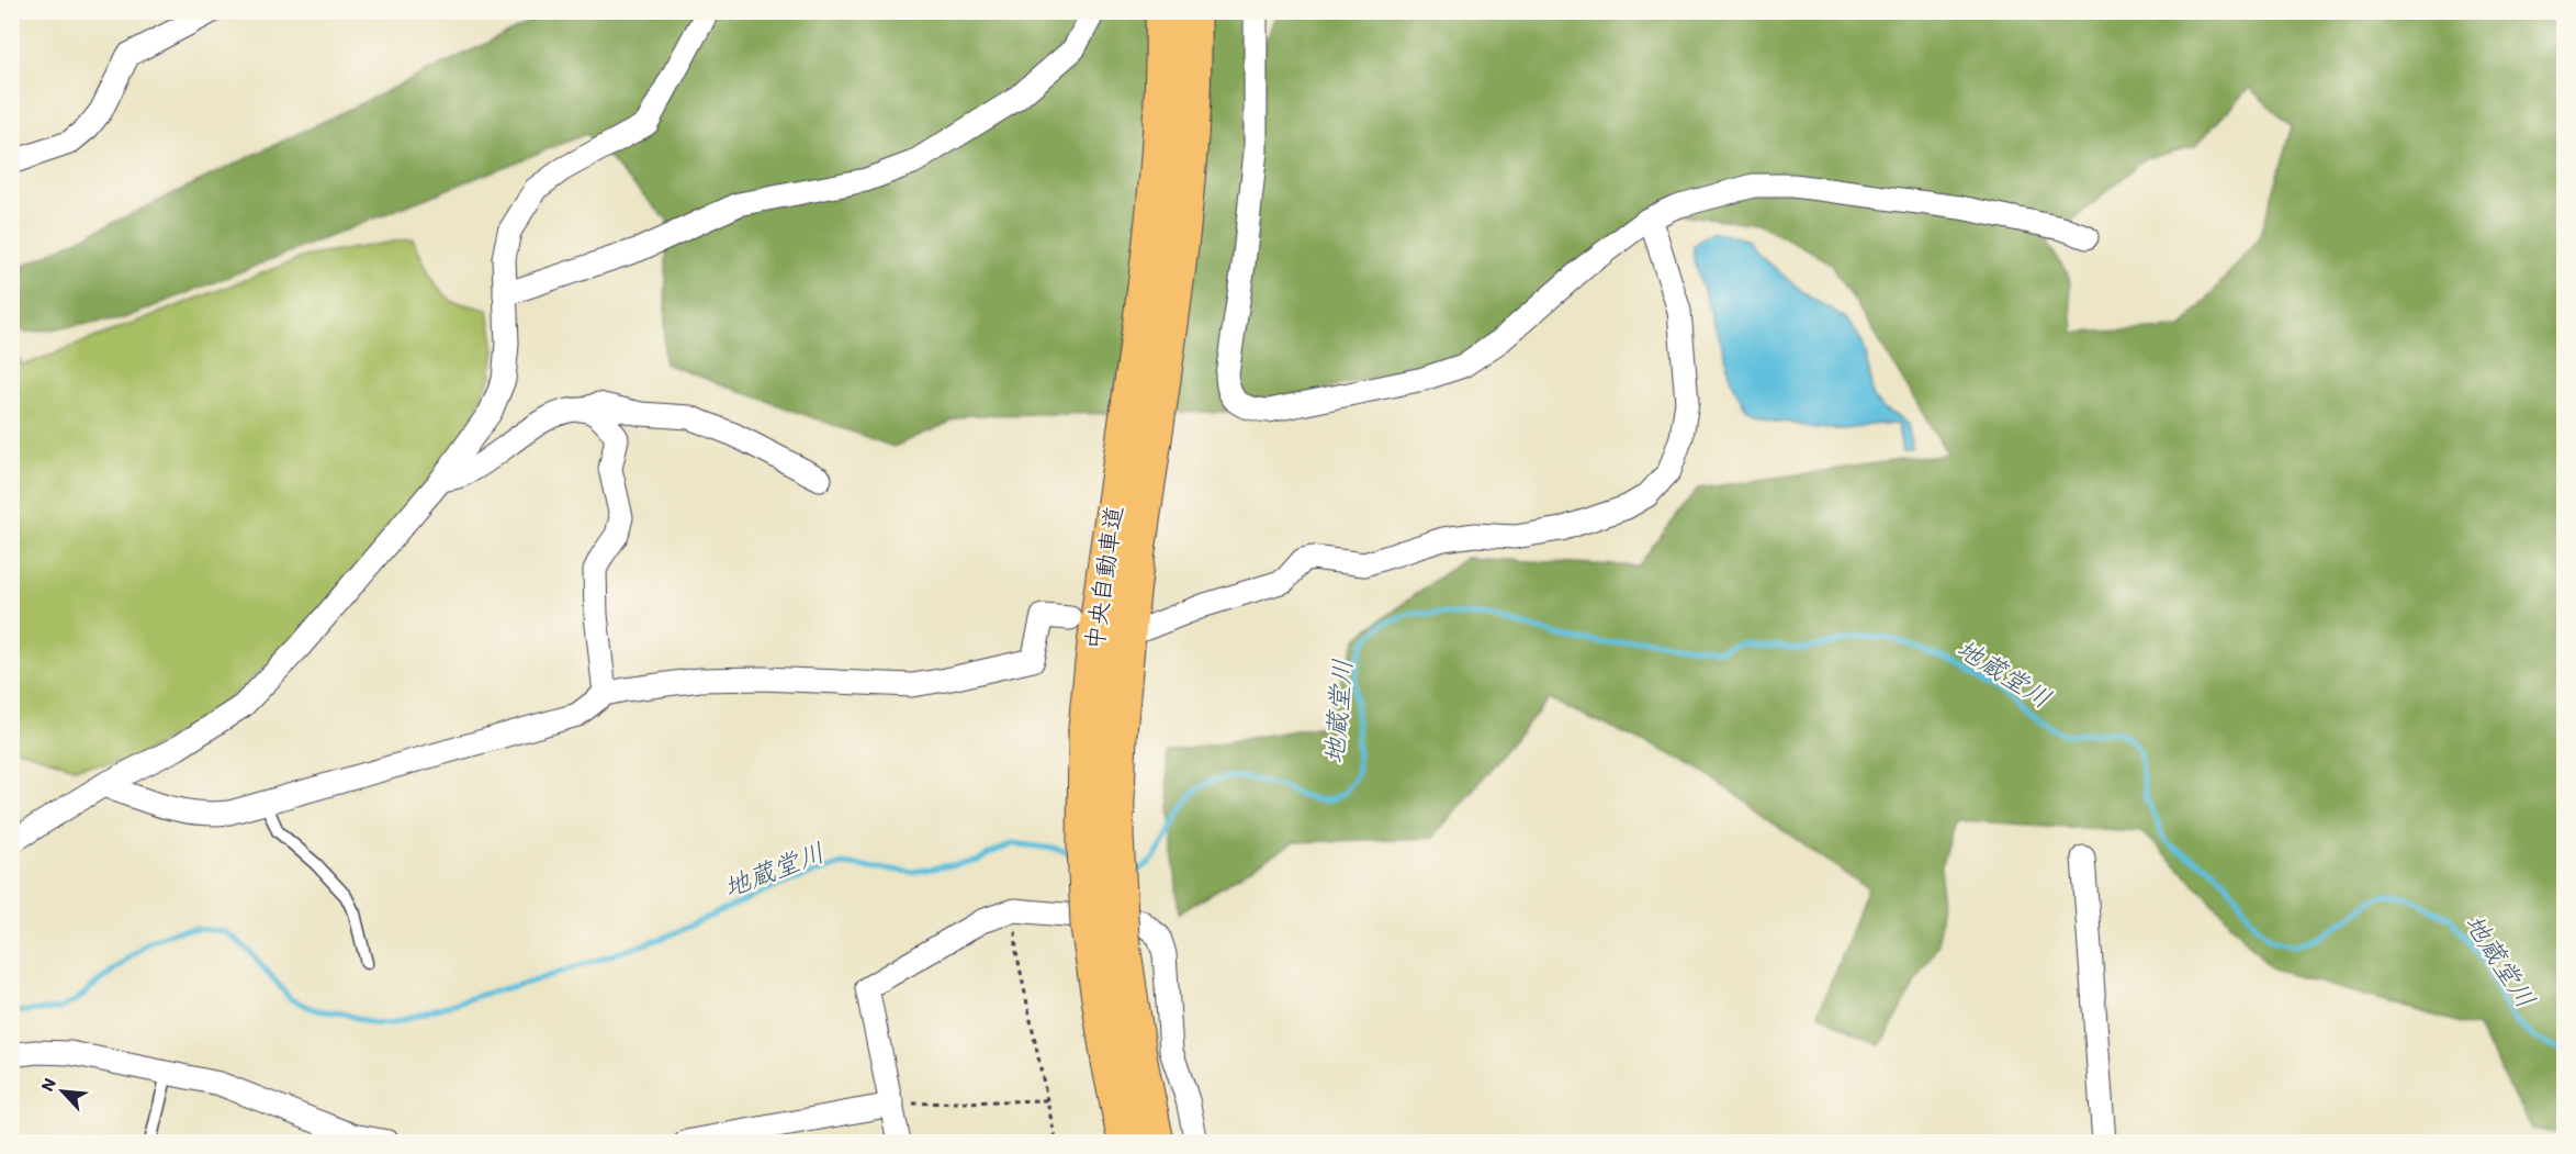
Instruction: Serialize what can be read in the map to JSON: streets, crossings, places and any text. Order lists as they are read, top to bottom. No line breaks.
{"streets":{"highway":["中央自動車道"]},"water":["地蔵堂川"],"north":"top left"}
